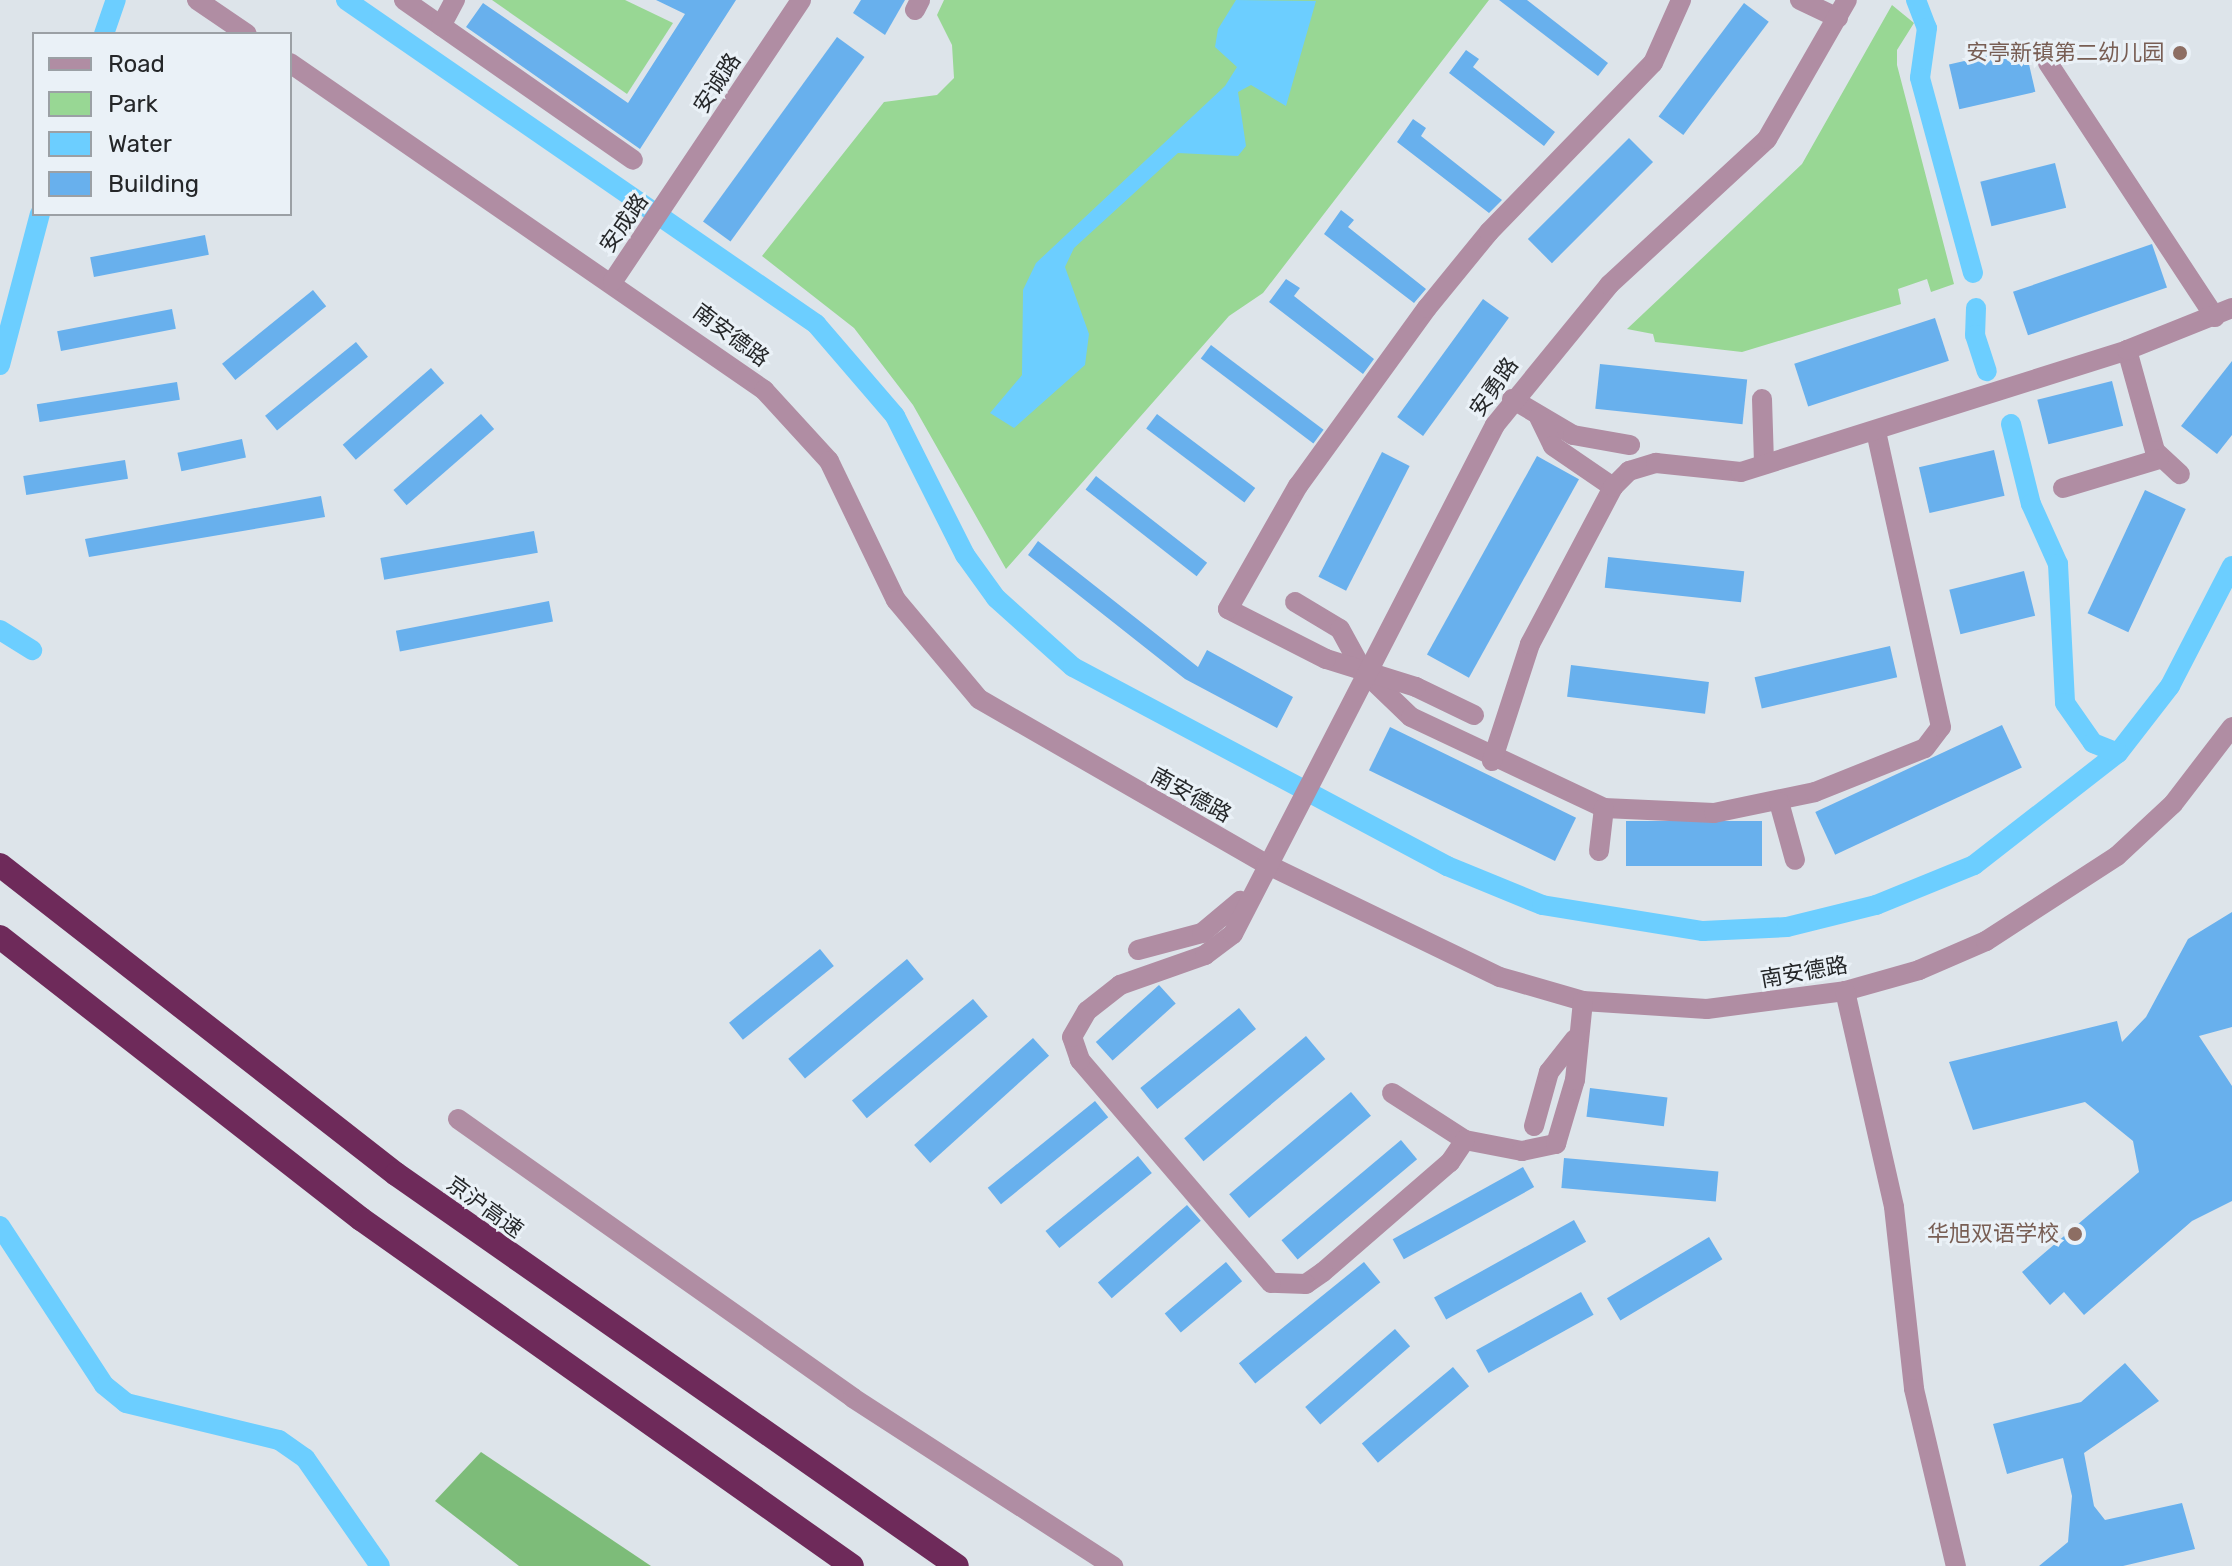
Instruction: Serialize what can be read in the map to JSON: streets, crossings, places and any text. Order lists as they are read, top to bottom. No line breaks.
{"streets":{"highway":["京沪高速"],"street":["安诚路","安成路","南安德路","安勇路"]},"crossings":[["安诚路","安成路"],["安成路","南安德路"],["南安德路","安勇路"]],"places":["安亭新镇第二幼儿园","华旭双语学校"],"legend":["Road","Park","Water","Building"]}
